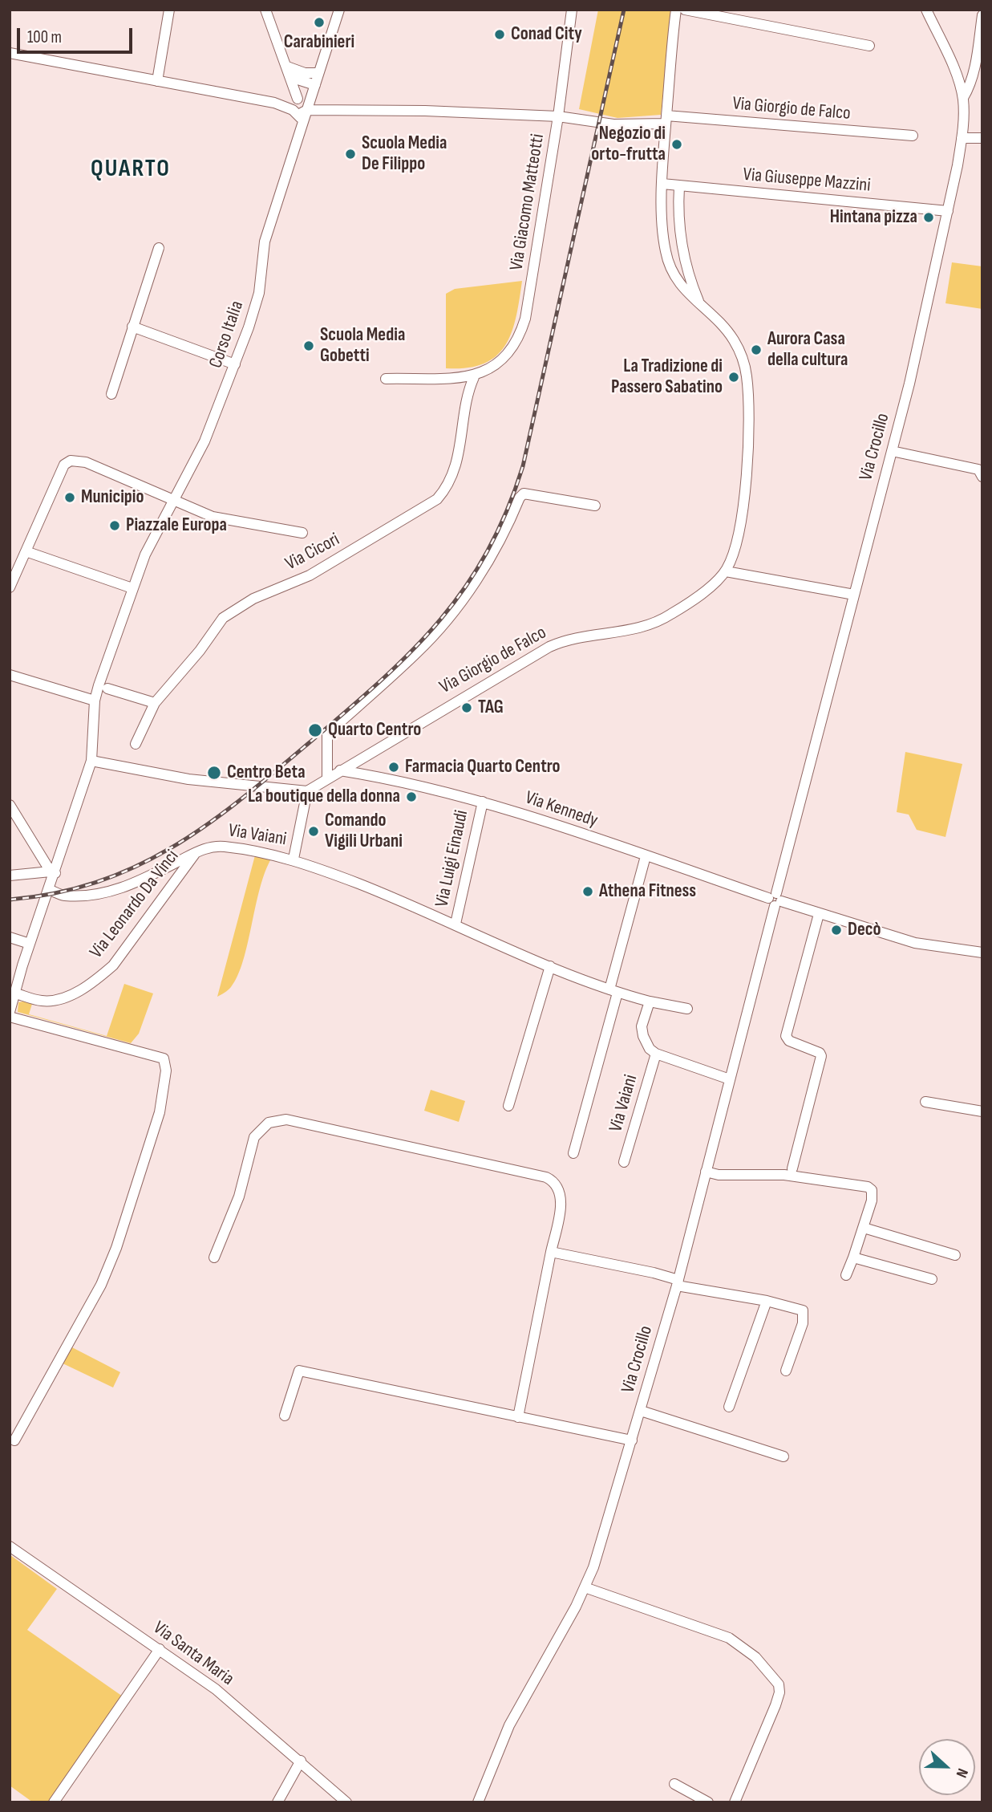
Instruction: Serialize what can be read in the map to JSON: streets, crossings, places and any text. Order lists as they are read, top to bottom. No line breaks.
{"streets":{"street":["Via Giorgio de Falco","Via Giuseppe Mazzini","Via Giacomo Matteotti","Corso Italia","Via Crocillo","Via Cicori","Via Kennedy","Via Vaiani","Via Luigi Einaudi","Via Leonardo Da Vinci","Via Santa Maria"]},"crossings":[["Via Giorgio de Falco","Via Giuseppe Mazzini"],["Via Giorgio de Falco","Via Kennedy"],["Via Giuseppe Mazzini","Via Crocillo"],["Via Giacomo Matteotti","Via Cicori"],["Via Crocillo","Via Kennedy"],["Via Kennedy","Via Luigi Einaudi"],["Via Vaiani","Via Luigi Einaudi"],["Via Vaiani","Via Leonardo Da Vinci"]],"districts":["QUARTO"],"places":["Carabinieri","Conad City","Negozio di orto-frutta","Scuola Media De Filippo","Hintana pizza","Scuola Media Gobetti","Aurora Casa della cultura","La Tradizione di Passero Sabatino","Municipio","Piazzale Europa","TAG","Quarto Centro","Farmacia Quarto Centro","Centro Beta","La boutique della donna","Comando Vigili Urbani","Athena Fitness","Decò"],"scale_bar":"100 m","north":"right"}
